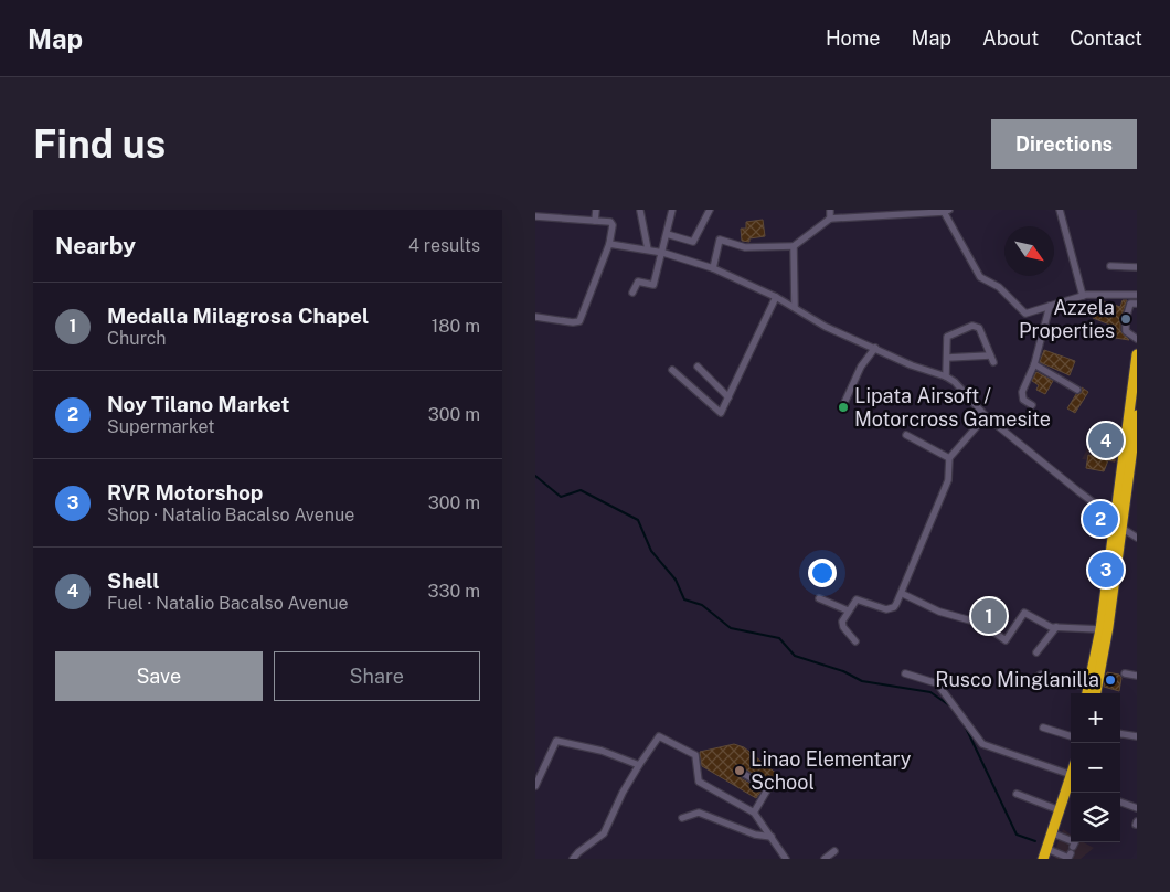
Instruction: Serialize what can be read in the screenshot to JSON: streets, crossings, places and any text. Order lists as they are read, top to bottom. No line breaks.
{"places":["Azzela Properties","Lipata Airsoft / Motorcross Gamesite","Rusco Minglanilla","Linao Elementary School"],"north":"bottom right","page":{"header":"Map","nav":["Home","Map","About","Contact"],"buttons":["Directions",["Save","Share"]],"title":"Find us","heading":["Nearby","4 results"],"list":[{"mark":"1","name":"Medalla Milagrosa Chapel","note":"Church","value":"180 m"},{"mark":"2","name":"Noy Tilano Market","note":"Supermarket","value":"300 m"},{"mark":"3","name":"RVR Motorshop","note":"Shop · Natalio Bacalso Avenue","value":"300 m"},{"mark":"4","name":"Shell","note":"Fuel · Natalio Bacalso Avenue","value":"330 m"}],"pins":["4","2","3","1"],"map_buttons":["+","−"]}}
